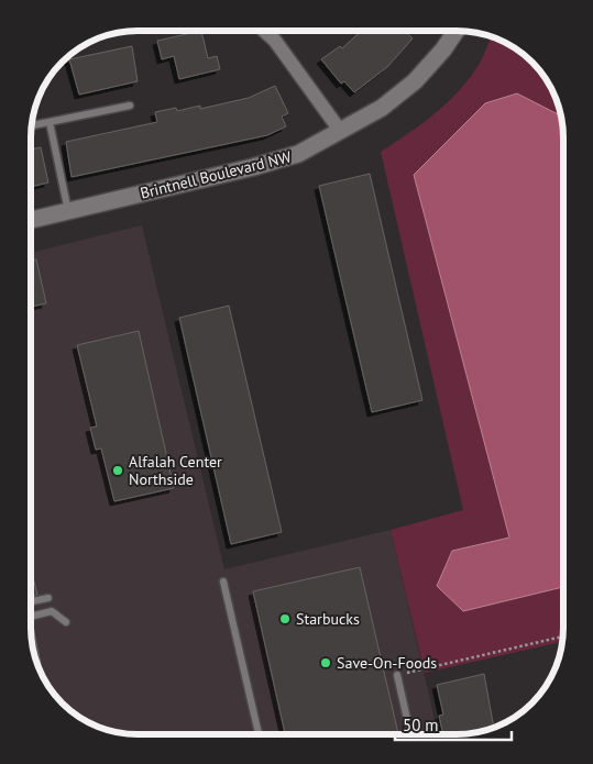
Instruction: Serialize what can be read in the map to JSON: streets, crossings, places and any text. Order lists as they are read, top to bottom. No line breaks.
{"streets":{"street":["Brintnell Boulevard NW"]},"places":["Alfalah Center Northside","Starbucks","Save-On-Foods"],"scale_bar":"50 m"}
